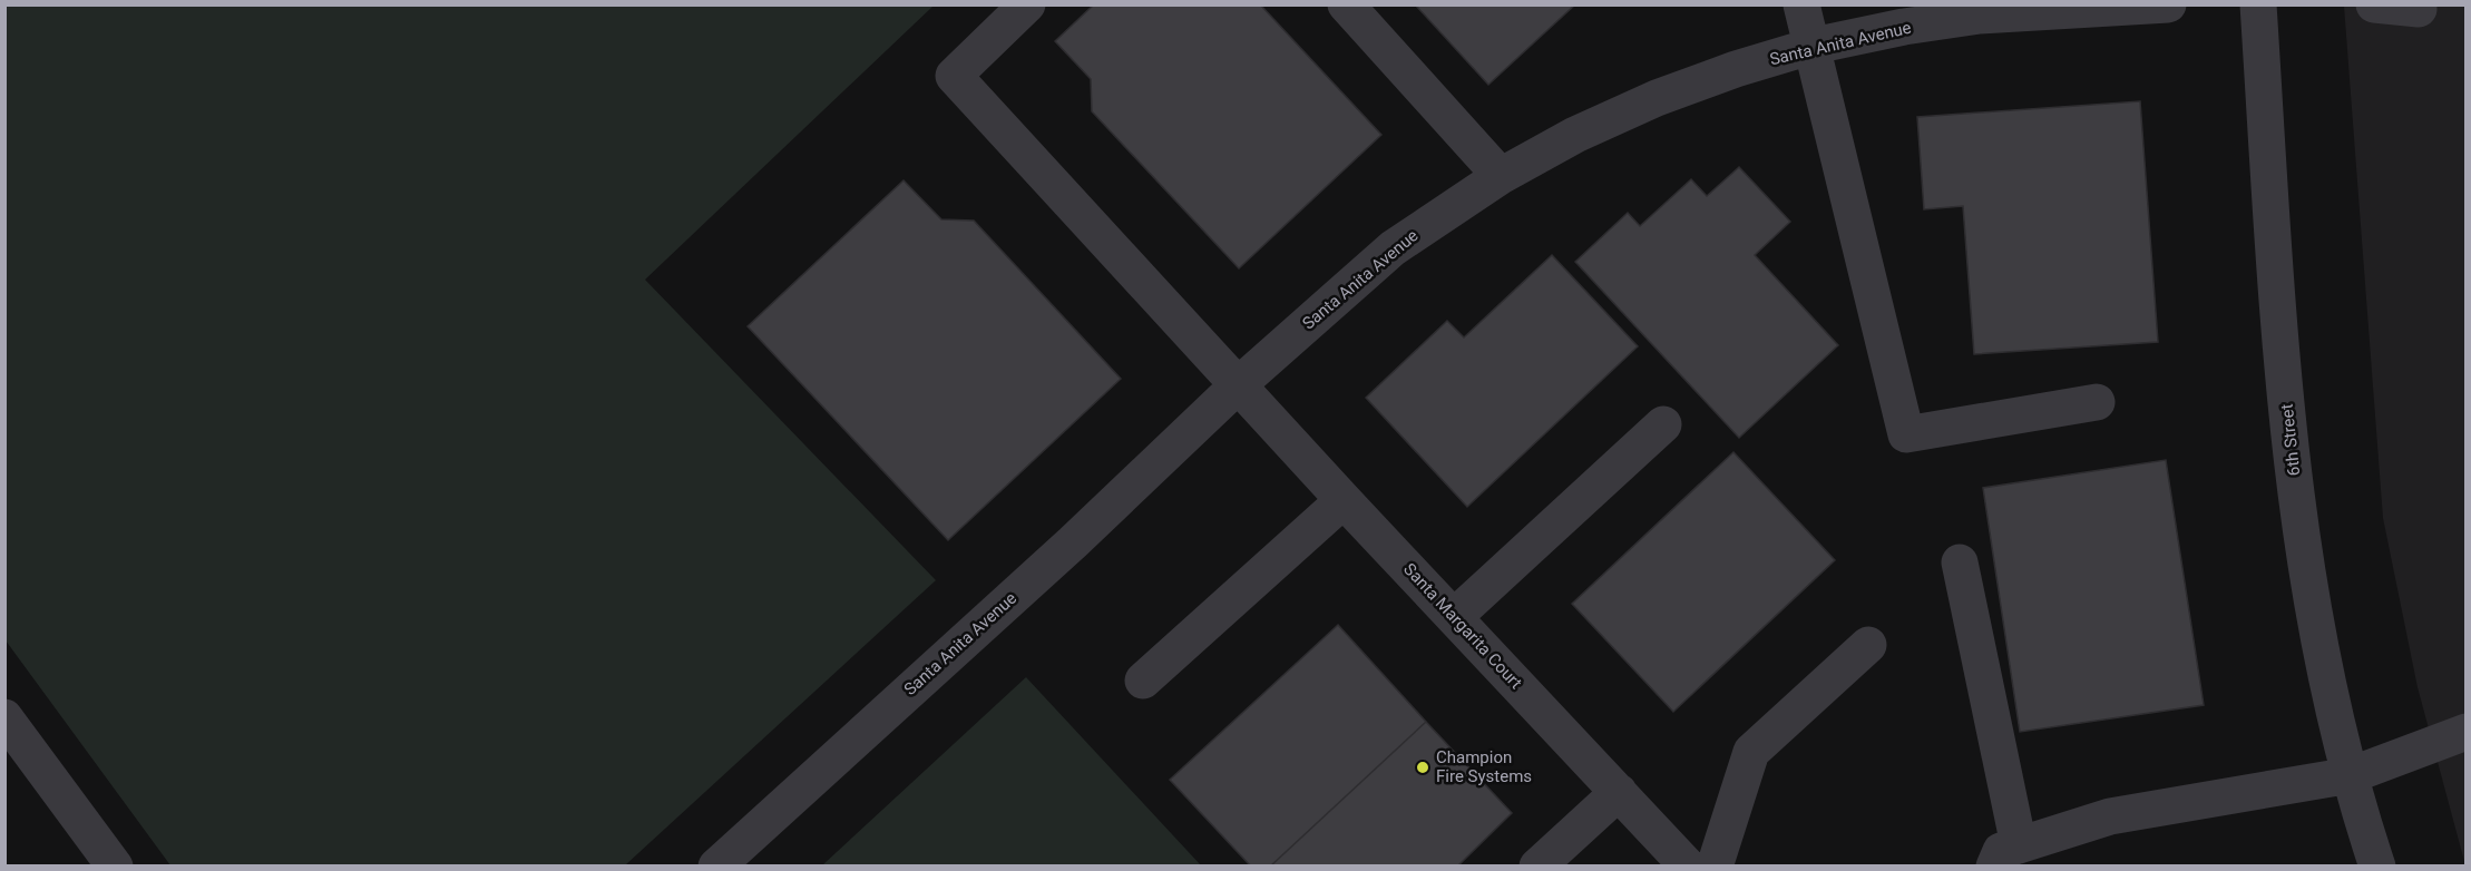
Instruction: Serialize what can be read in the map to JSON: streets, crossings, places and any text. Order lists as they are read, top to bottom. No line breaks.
{"streets":{"street":["Santa Anita Avenue","6th Street","Santa Margarita Court"]},"crossings":[["Santa Anita Avenue","Santa Margarita Court"]],"places":["Champion Fire Systems"]}
